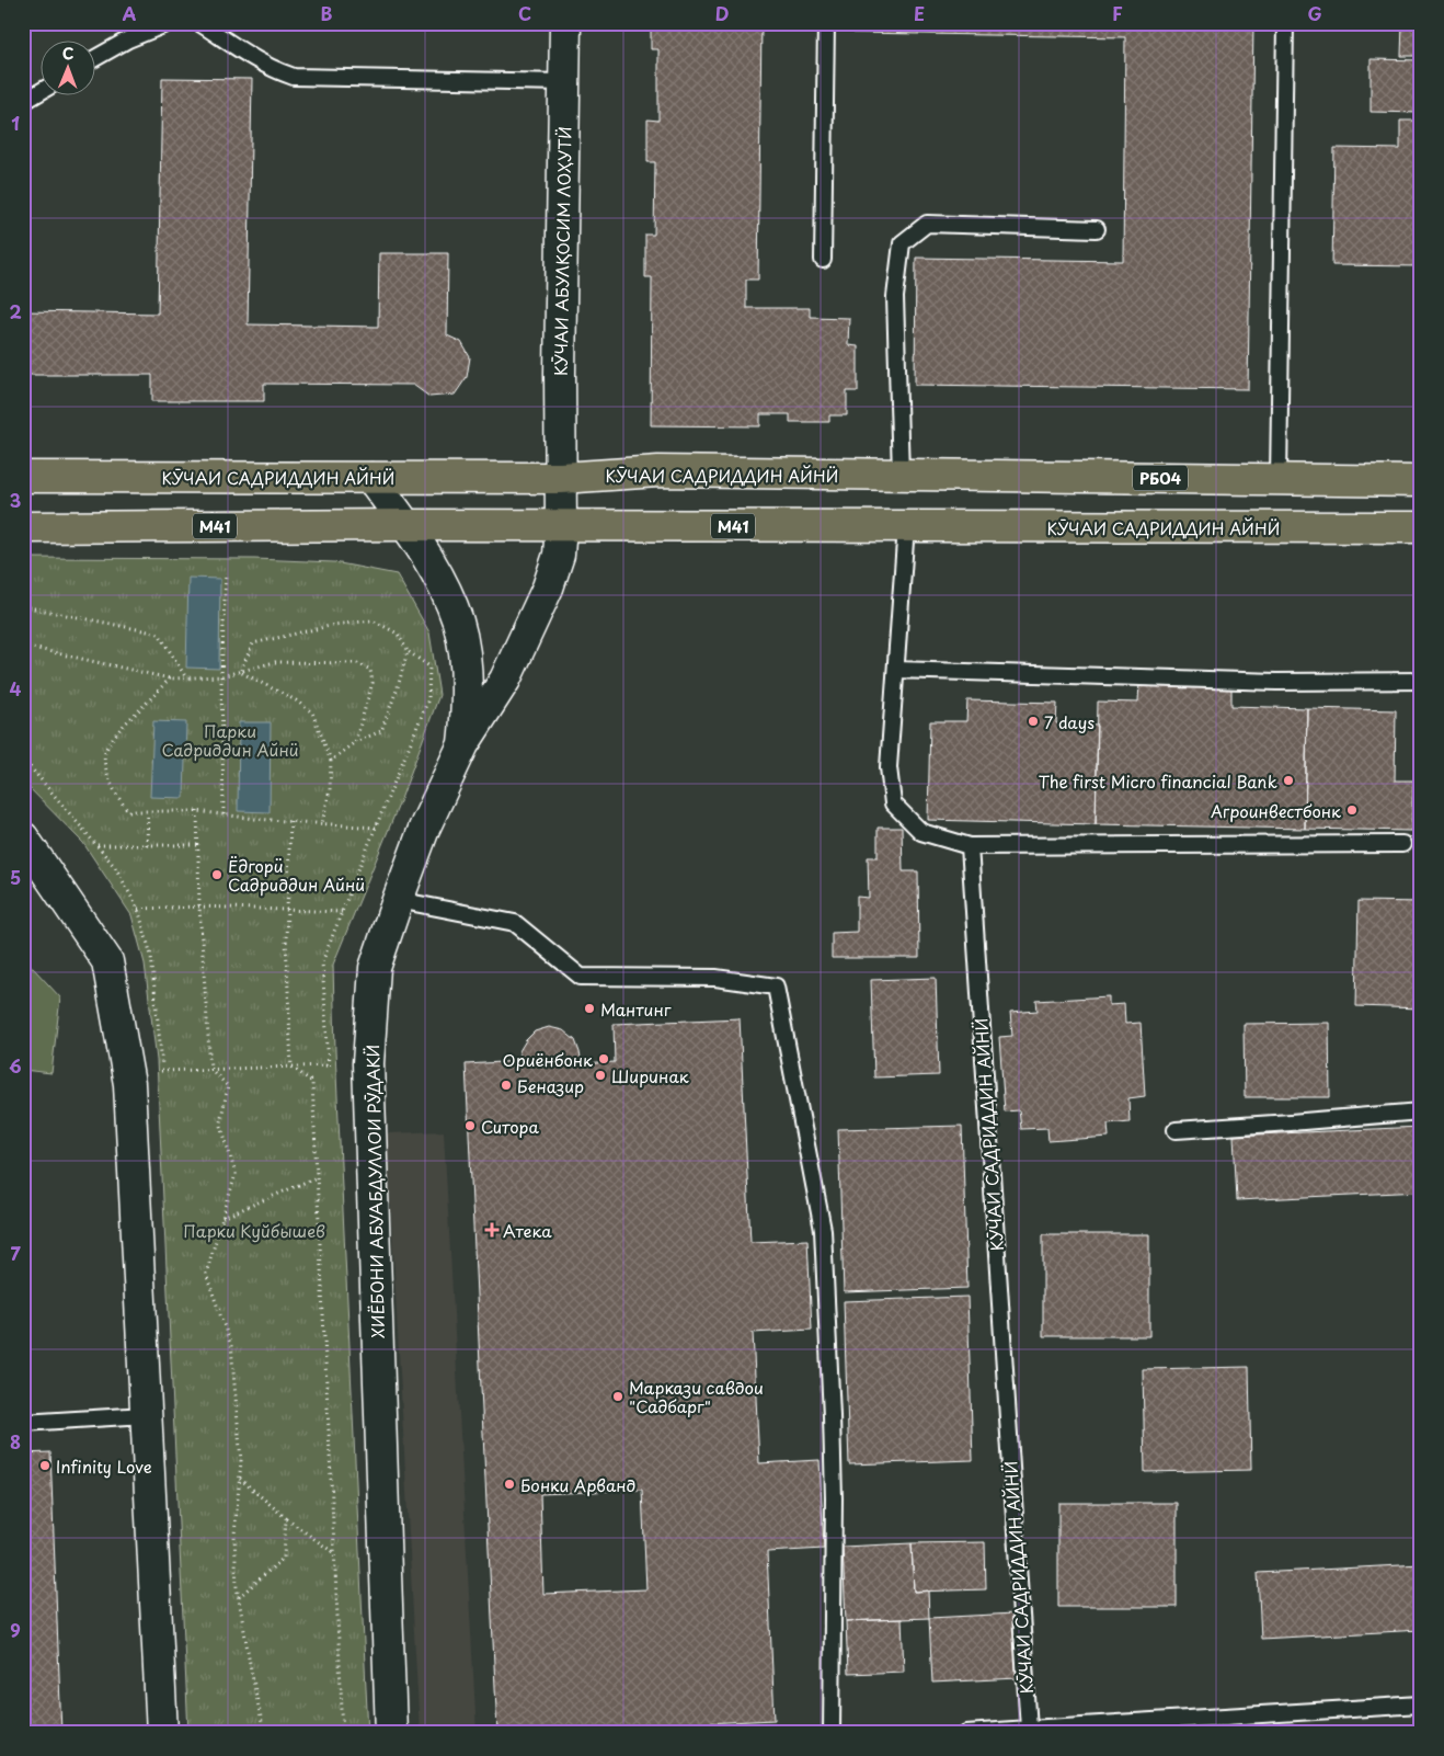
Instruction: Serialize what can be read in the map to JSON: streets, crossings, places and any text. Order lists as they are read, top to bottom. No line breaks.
{"streets":{"highway":["КӮЧАИ САДРИДДИН АЙНӢ","РБ04","M41"],"street":["КӮЧАИ АБУЛҚОСИМ ЛОҲУТӢ","ХИЁБОНИ АБУАБДУЛЛОИ РӮДАКӢ"]},"crossings":[["КӮЧАИ АБУЛҚОСИМ ЛОҲУТӢ","КӮЧАИ САДРИДДИН АЙНӢ"],["КӮЧАИ АБУЛҚОСИМ ЛОҲУТӢ","ХИЁБОНИ АБУАБДУЛЛОИ РӮДАКӢ"],["КӮЧАИ САДРИДДИН АЙНӢ","ХИЁБОНИ АБУАБДУЛЛОИ РӮДАКӢ"]],"parks":["Парки Садриддин Айнӣ","Парки Куйбышев"],"places":{"other":["7 days","The first Micro financial Bank","Агроинвестбонк","Ёдгорӣ Садриддин Айнӣ","Мантинг","Ориёнбонк","Ширинак","Беназир","Ситора","Маркази савдои \"Садбарг\"","Infinity Love","Бонки Арванд"],"health":["Атека"]},"north":"top","grid":{"columns":["A","B","C","D","E","F","G"],"rows":["1","2","3","4","5","6","7","8","9"]}}
